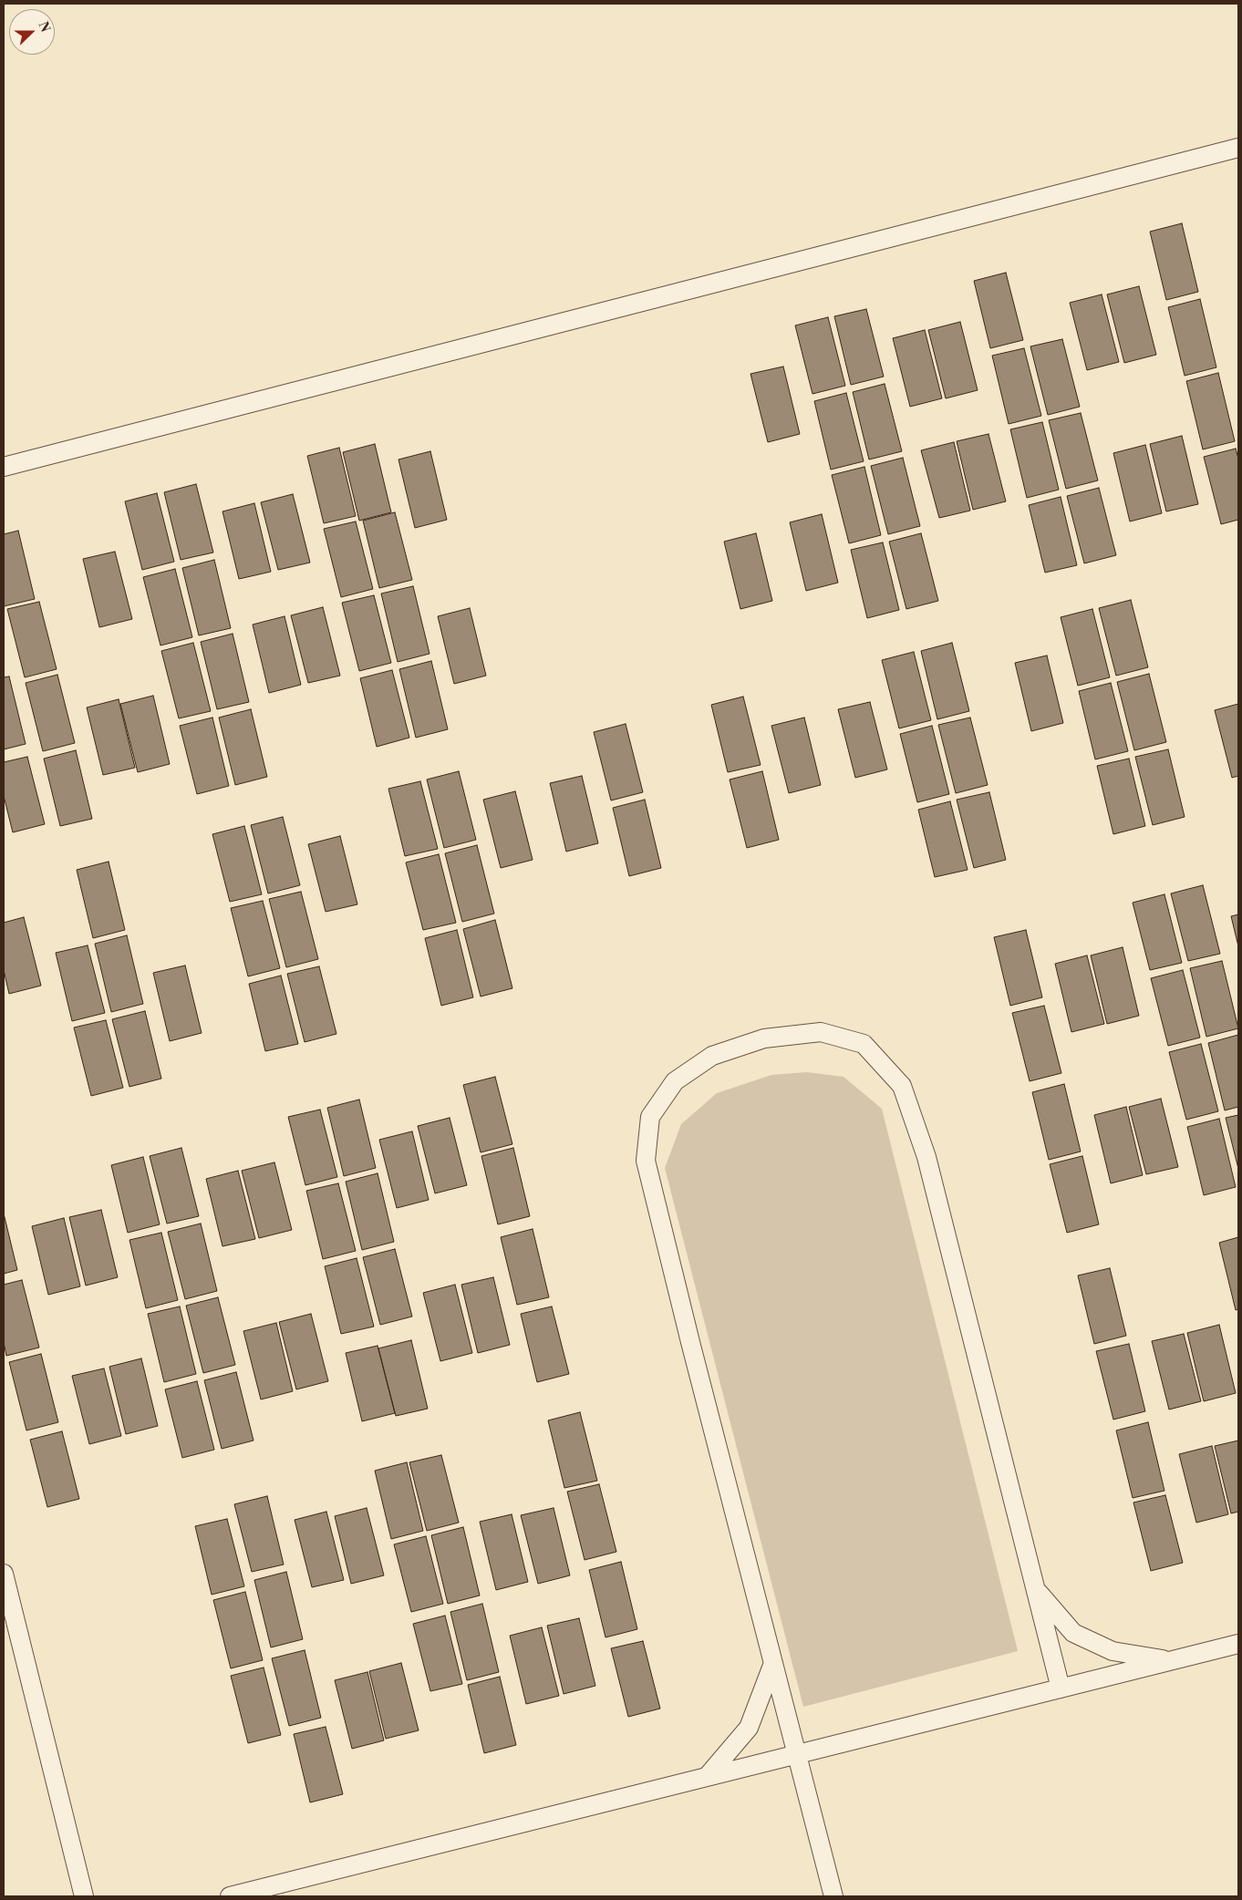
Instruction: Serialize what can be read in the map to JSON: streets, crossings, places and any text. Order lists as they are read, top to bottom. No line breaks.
{"north":"right"}
